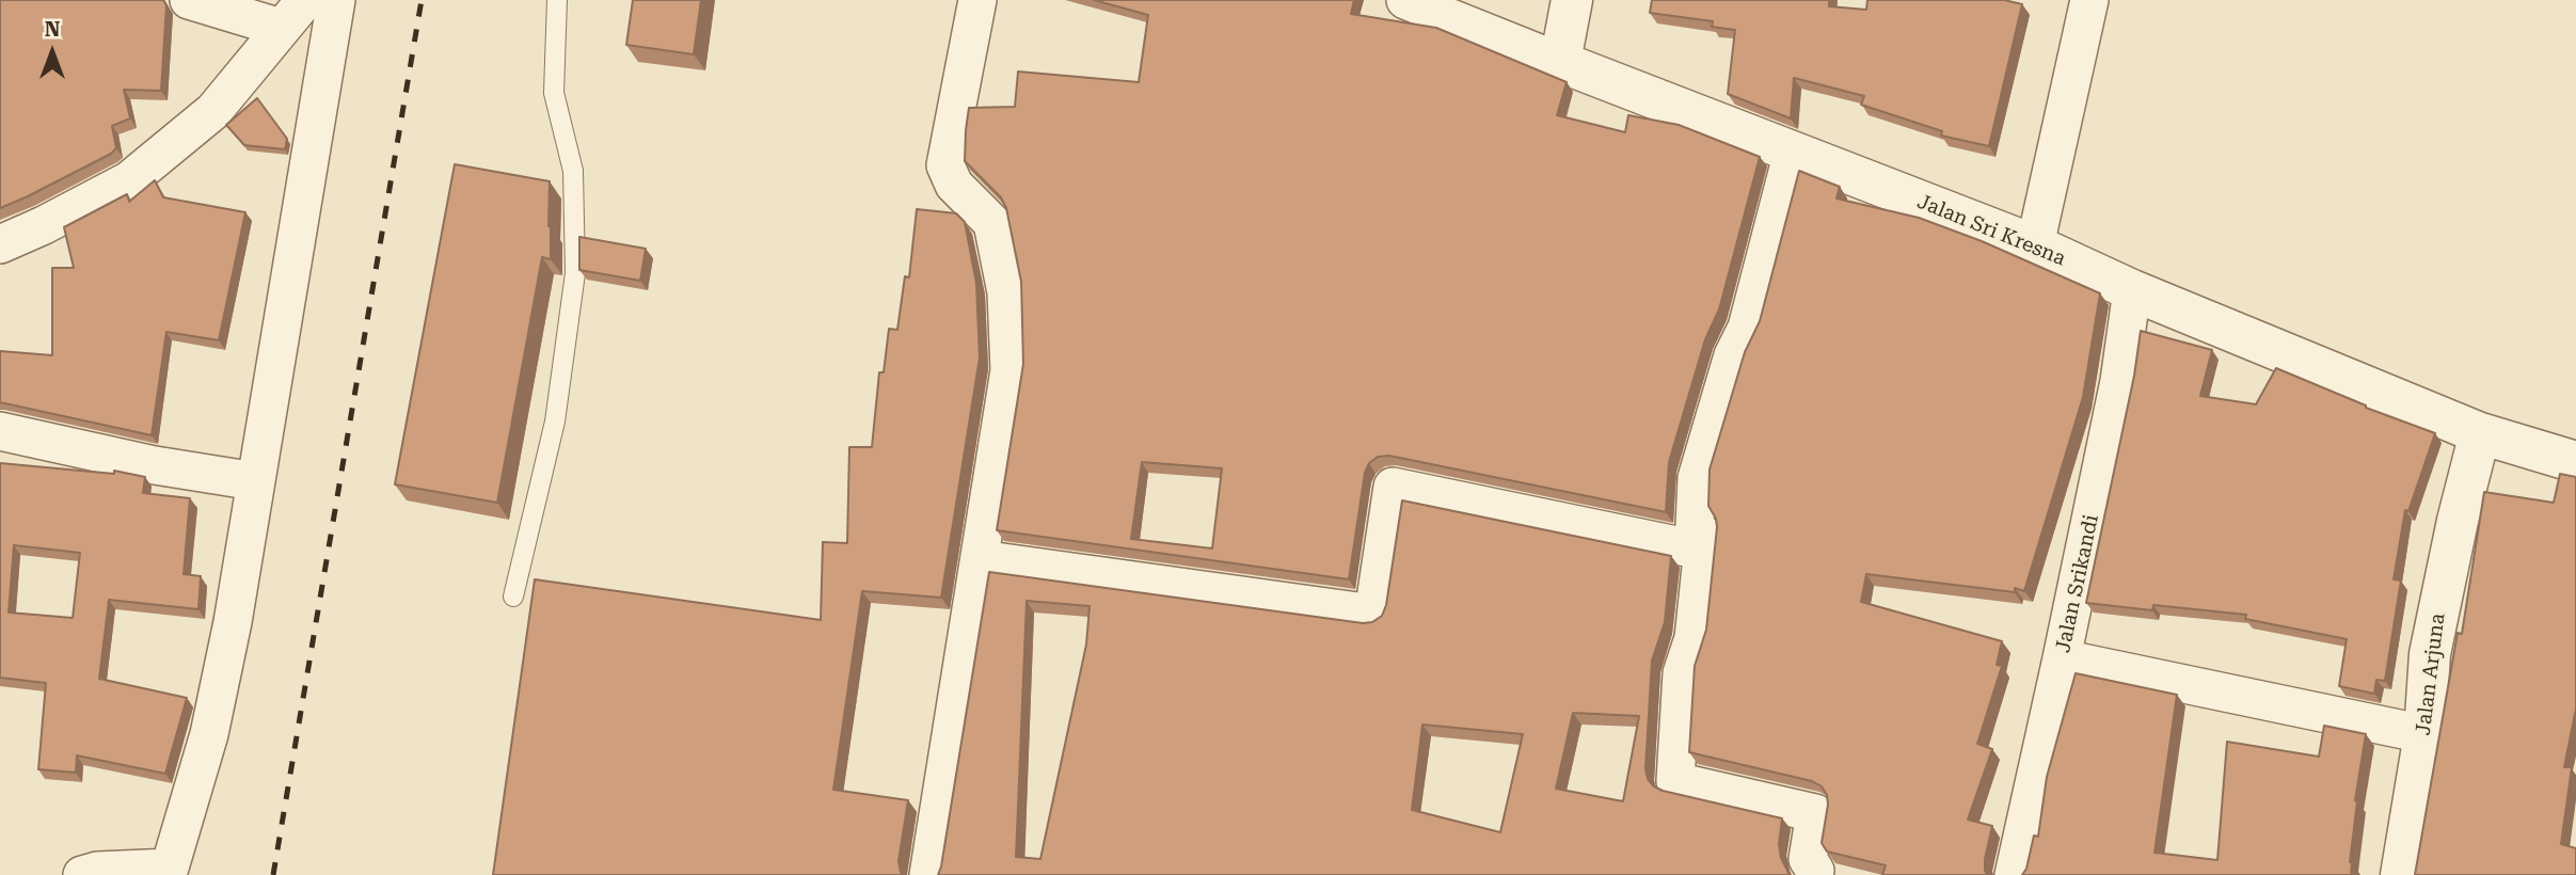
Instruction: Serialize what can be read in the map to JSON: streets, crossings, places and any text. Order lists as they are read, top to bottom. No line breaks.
{"streets":{"street":["Jalan Sri Kresna","Jalan Srikandi","Jalan Arjuna"]},"crossings":[["Jalan Sri Kresna","Jalan Srikandi"],["Jalan Sri Kresna","Jalan Arjuna"]],"north":"top"}
